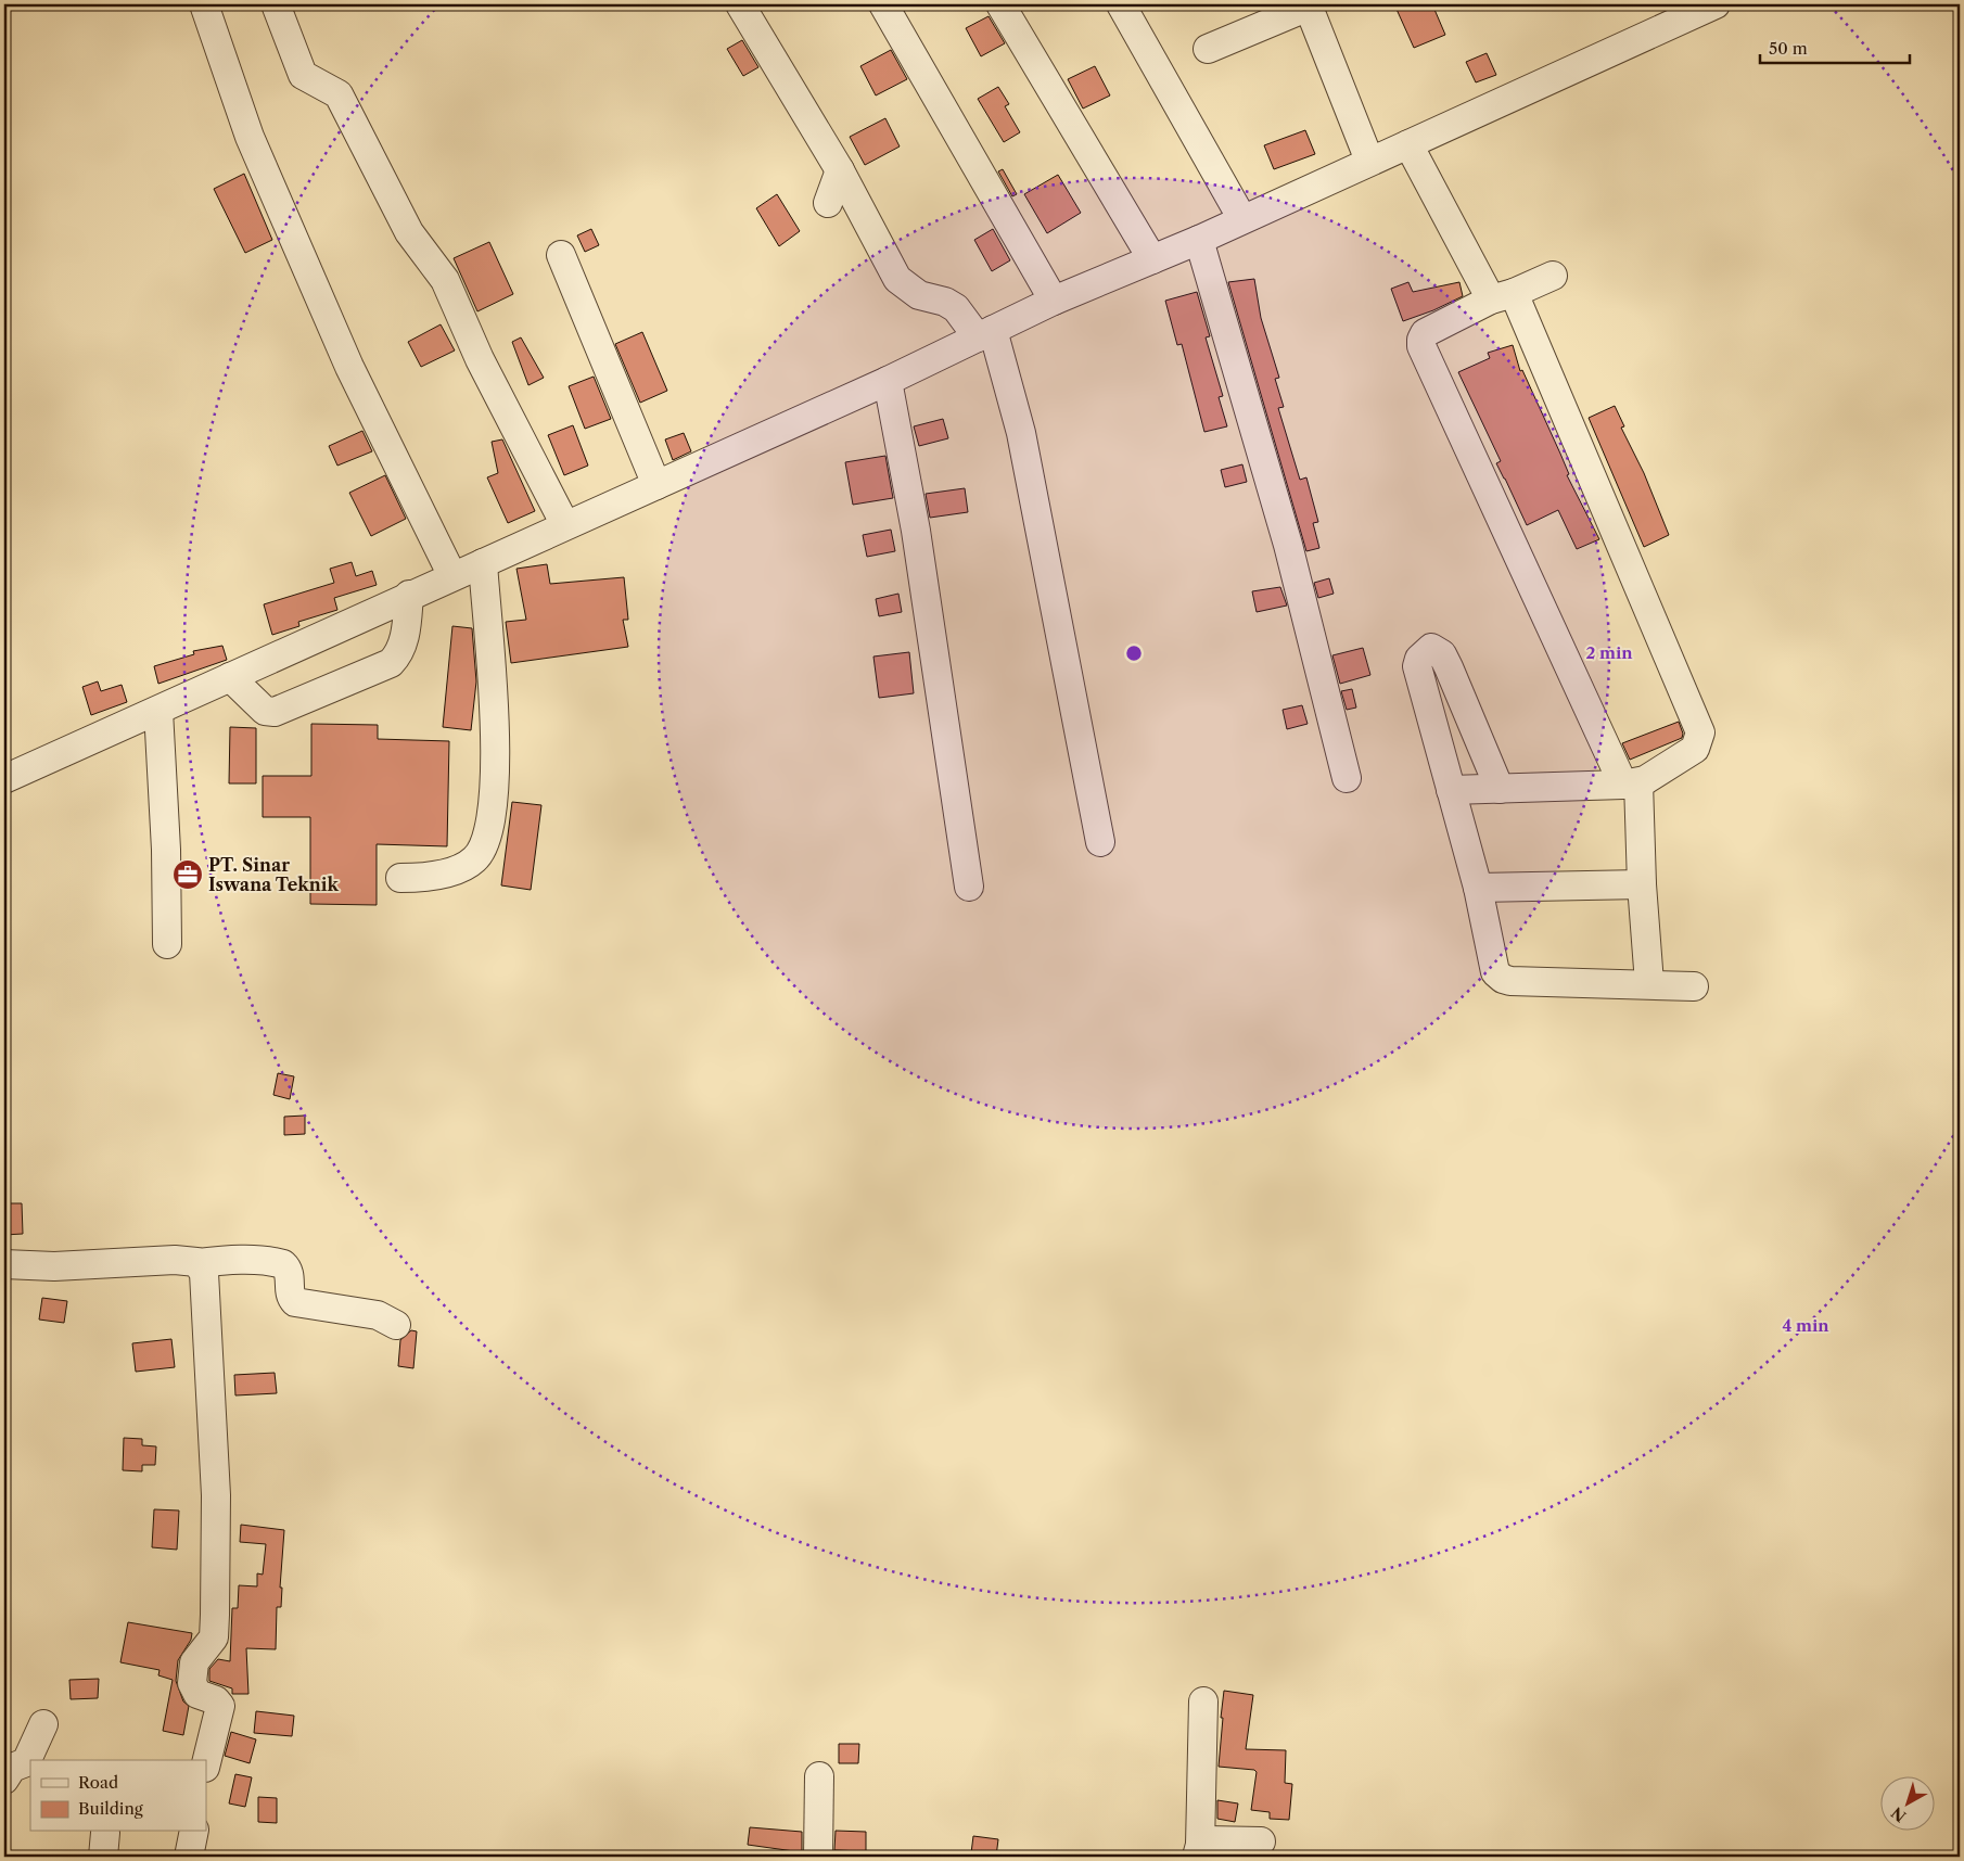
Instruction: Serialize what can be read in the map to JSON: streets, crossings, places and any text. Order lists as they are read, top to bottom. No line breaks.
{"places":{"office":["PT. Sinar Iswana Teknik"]},"legend":["Road","Building"],"scale_bar":"50 m","north":"bottom left","rings":["2 min","4 min"]}
